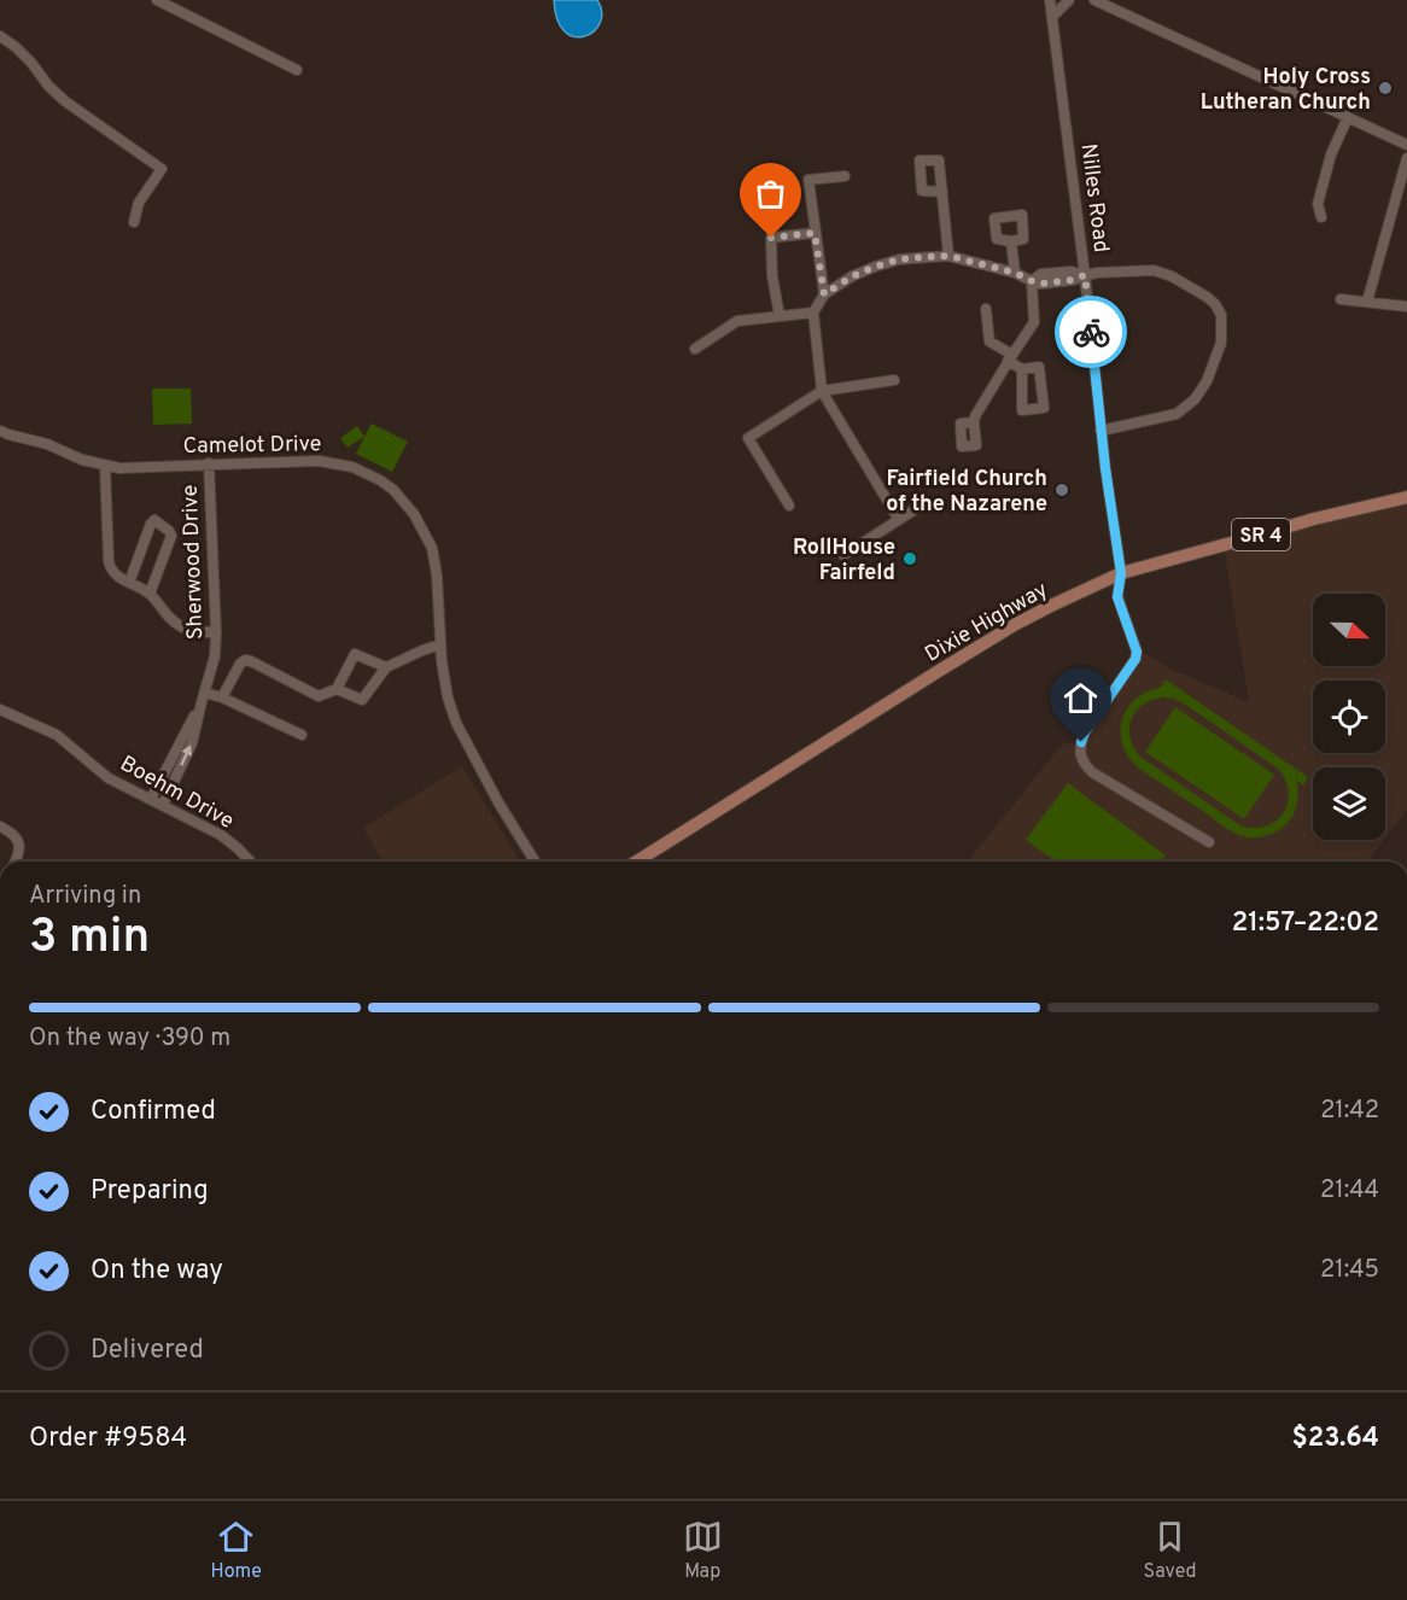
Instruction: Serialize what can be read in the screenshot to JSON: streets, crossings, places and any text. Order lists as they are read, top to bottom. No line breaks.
{"streets":{"main road":["SR 4","Dixie Highway"],"street":["Nilles Road","Camelot Drive","Sherwood Drive","Boehm Drive"]},"crossings":[["Nilles Road","Dixie Highway"],["Camelot Drive","Sherwood Drive"],["Sherwood Drive","Boehm Drive"]],"places":["Holy Cross Lutheran Church","Fairfield Church of the Nazarene","RollHouse Fairfeld"],"north":"right","page":{"heading":["3 min","Arriving in","21:57–22:02"],"panel":["Order #9584","$23.64"],"bar":"On the way · 390 m","list":[["Confirmed","21:42"],["Preparing","21:44"],["On the way","21:45"],"Delivered"],"tabs":["Home","Map","Saved"]}}
